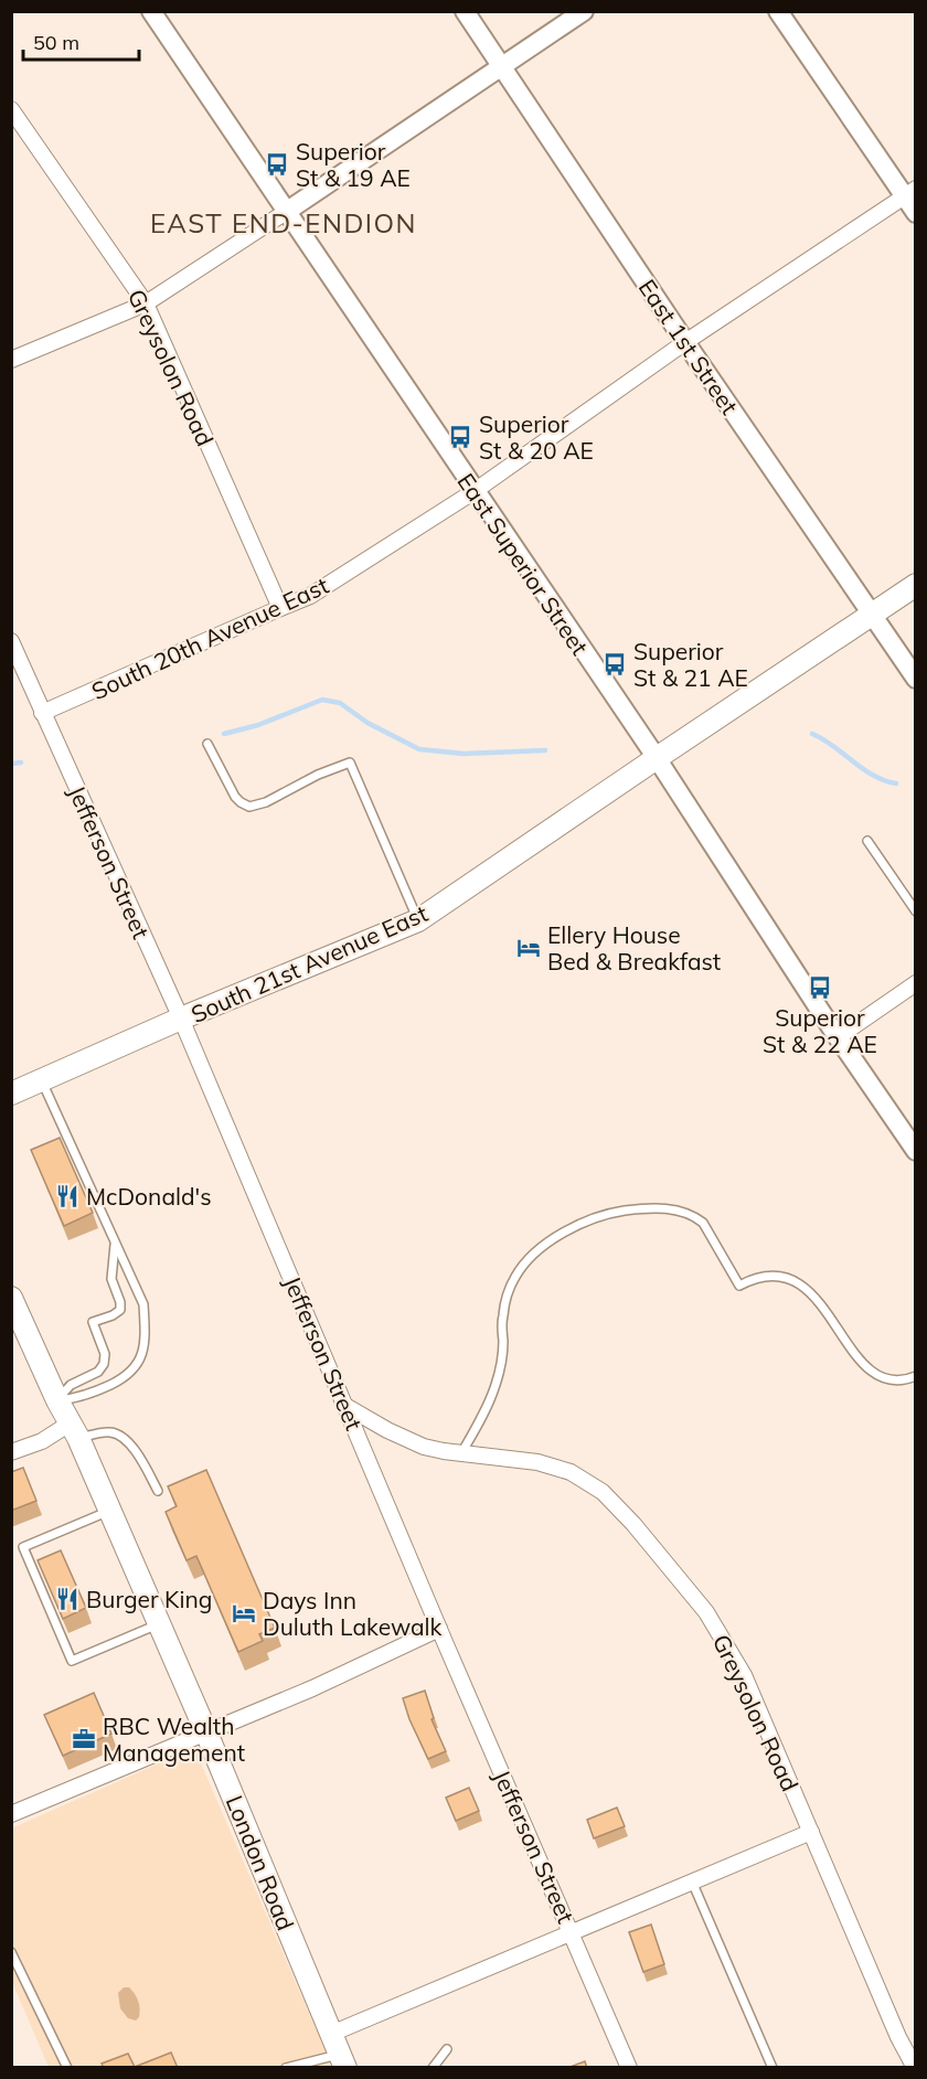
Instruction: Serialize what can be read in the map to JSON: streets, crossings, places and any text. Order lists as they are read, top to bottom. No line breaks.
{"streets":{"main road":["South 21st Avenue East","London Road"],"street":["East 1st Street","Greysolon Road","East Superior Street","South 20th Avenue East","Jefferson Street"]},"crossings":[["East 1st Street","South 20th Avenue East"],["East 1st Street","South 21st Avenue East"],["Greysolon Road","South 20th Avenue East"],["Greysolon Road","Jefferson Street"],["East Superior Street","South 20th Avenue East"],["East Superior Street","South 21st Avenue East"],["South 20th Avenue East","Jefferson Street"],["Jefferson Street","South 21st Avenue East"]],"districts":["EAST END-ENDION"],"places":{"bus stop":["Superior St & 19 AE","Superior St & 20 AE","Superior St & 21 AE","Superior St & 22 AE"],"hotel":["Ellery House Bed & Breakfast","Days Inn Duluth Lakewalk"],"restaurant":["McDonald's","Burger King"],"office":["RBC Wealth Management"]},"scale_bar":"50 m"}
